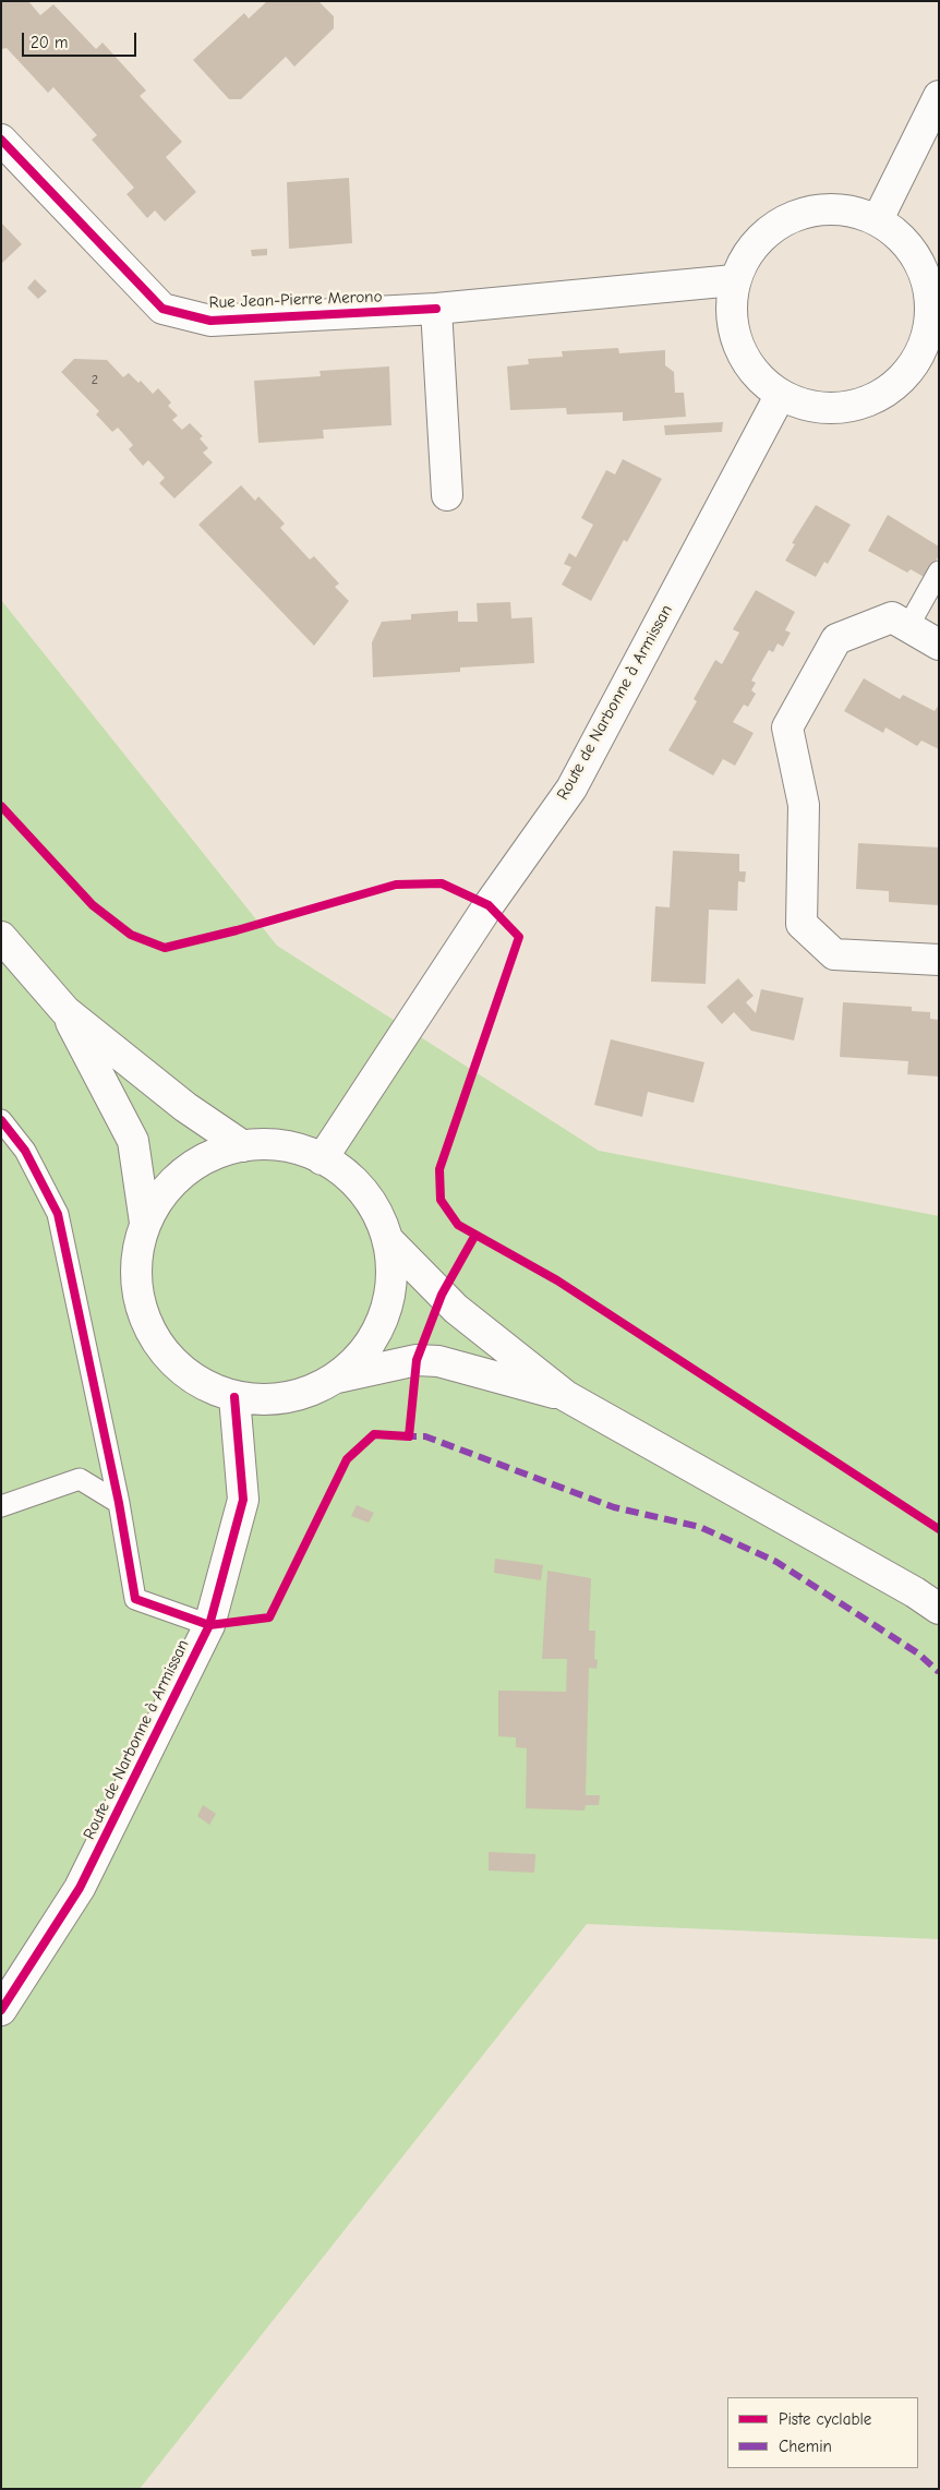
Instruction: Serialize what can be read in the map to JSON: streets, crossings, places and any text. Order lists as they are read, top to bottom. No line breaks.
{"streets":{"street":["Rue Jean-Pierre Merono","Route de Narbonne à Armissan"]},"house_numbers":["2"],"legend":["Piste cyclable","Chemin"],"scale_bar":"20 m"}
